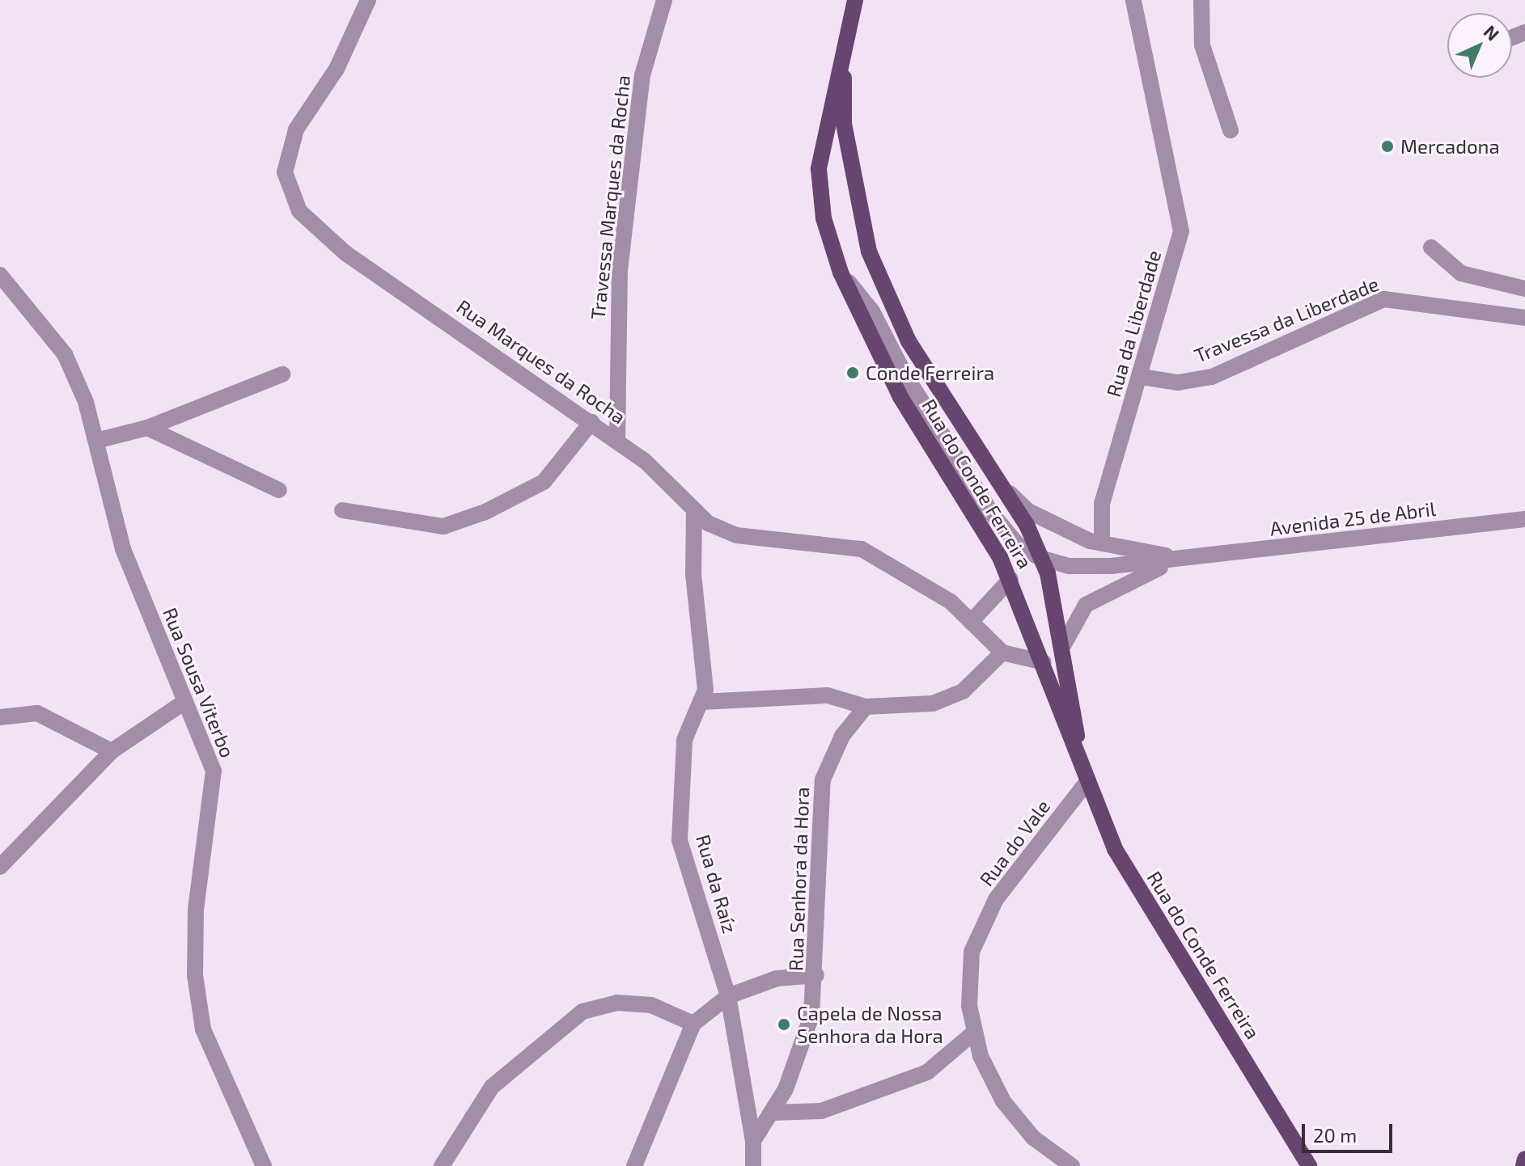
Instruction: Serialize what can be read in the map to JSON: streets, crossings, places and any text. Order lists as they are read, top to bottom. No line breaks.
{"streets":{"main road":["Rua do Conde Ferreira"],"street":["Travessa Marques da Rocha","Travessa da Liberdade","Rua da Liberdade","Rua Marques da Rocha","Avenida 25 de Abril","Rua Sousa Viterbo","Rua do Vale","Rua Senhora da Hora","Rua da Raíz"]},"crossings":[["Travessa Marques da Rocha","Rua Marques da Rocha"],["Travessa da Liberdade","Rua da Liberdade"],["Rua da Liberdade","Avenida 25 de Abril"],["Rua Marques da Rocha","Rua da Raíz"],["Rua do Conde Ferreira","Avenida 25 de Abril"],["Rua do Conde Ferreira","Rua do Vale"],["Rua Senhora da Hora","Rua da Raíz"]],"places":["Mercadona","Conde Ferreira","Capela de Nossa Senhora da Hora"],"scale_bar":"20 m","north":"top right"}
